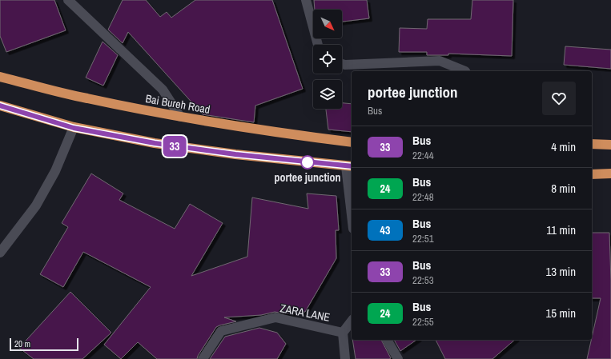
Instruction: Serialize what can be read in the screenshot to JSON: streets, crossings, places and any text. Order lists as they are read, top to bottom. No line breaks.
{"streets":{"highway":["Bai Bureh Road"],"street":["ZARA LANE"]},"places":["portee junction"],"lines":["bus line 33"],"scale_bar":"20 m","north":"bottom right","page":{"on_map":"33","heading":["portee junction","Bus"],"list":[{"mark":"33","name":"Bus","note":"22:44","value":"4 min"},{"mark":"24","name":"Bus","note":"22:48","value":"8 min"},{"mark":"43","name":"Bus","note":"22:51","value":"11 min"},{"mark":"33","name":"Bus","note":"22:53","value":"13 min"},{"mark":"24","name":"Bus","note":"22:55","value":"15 min"}],"scale":"20 m"}}
